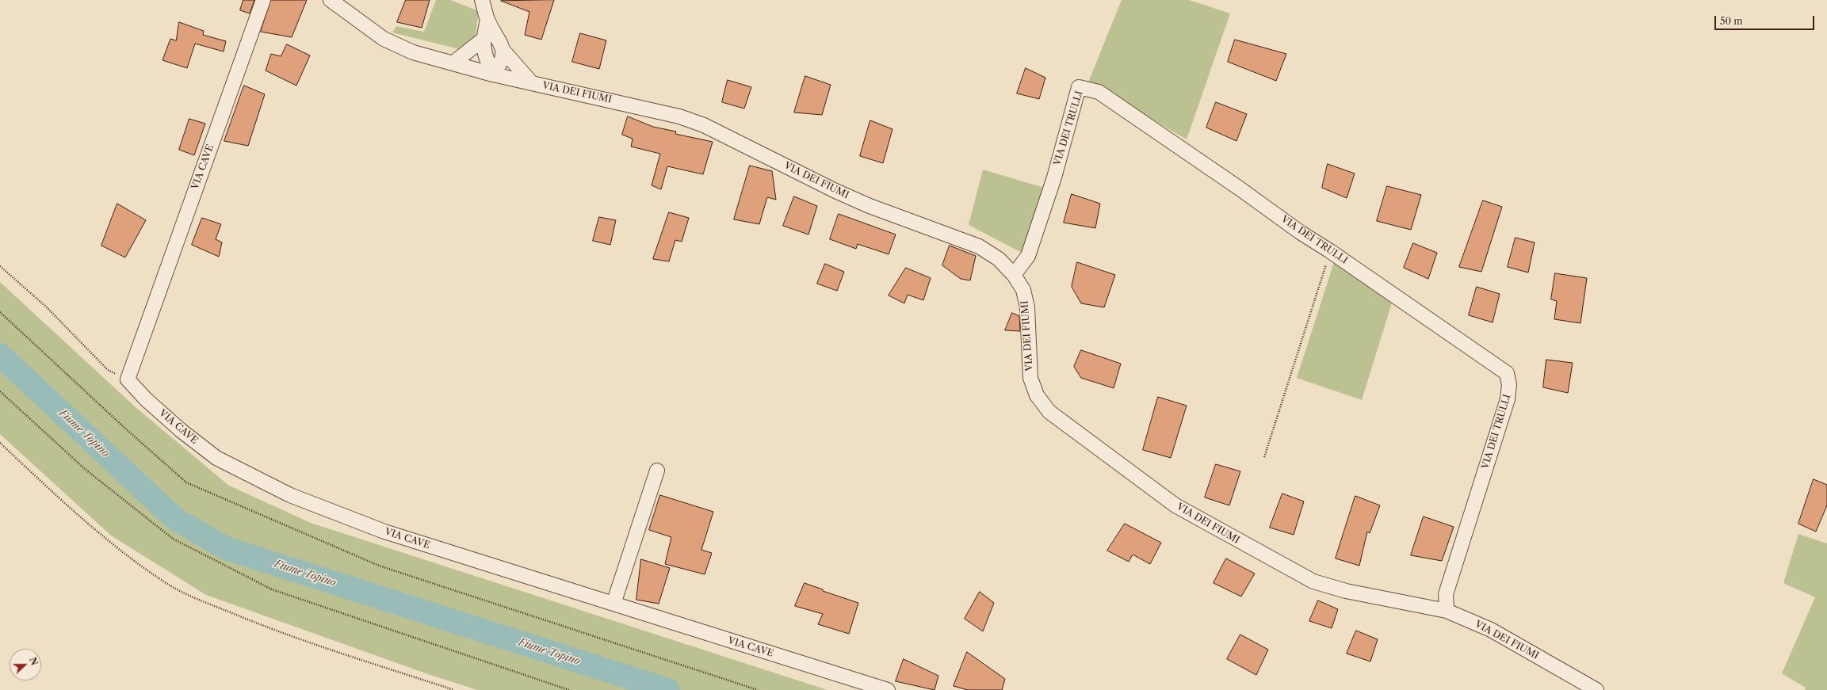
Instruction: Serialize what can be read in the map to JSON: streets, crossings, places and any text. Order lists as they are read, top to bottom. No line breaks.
{"streets":{"street":["VIA DEI FIUMI","VIA DEI TRULLI","VIA CAVE"]},"crossings":[["VIA DEI FIUMI","VIA DEI TRULLI"]],"water":["Fiume Topino"],"scale_bar":"50 m","north":"right"}
